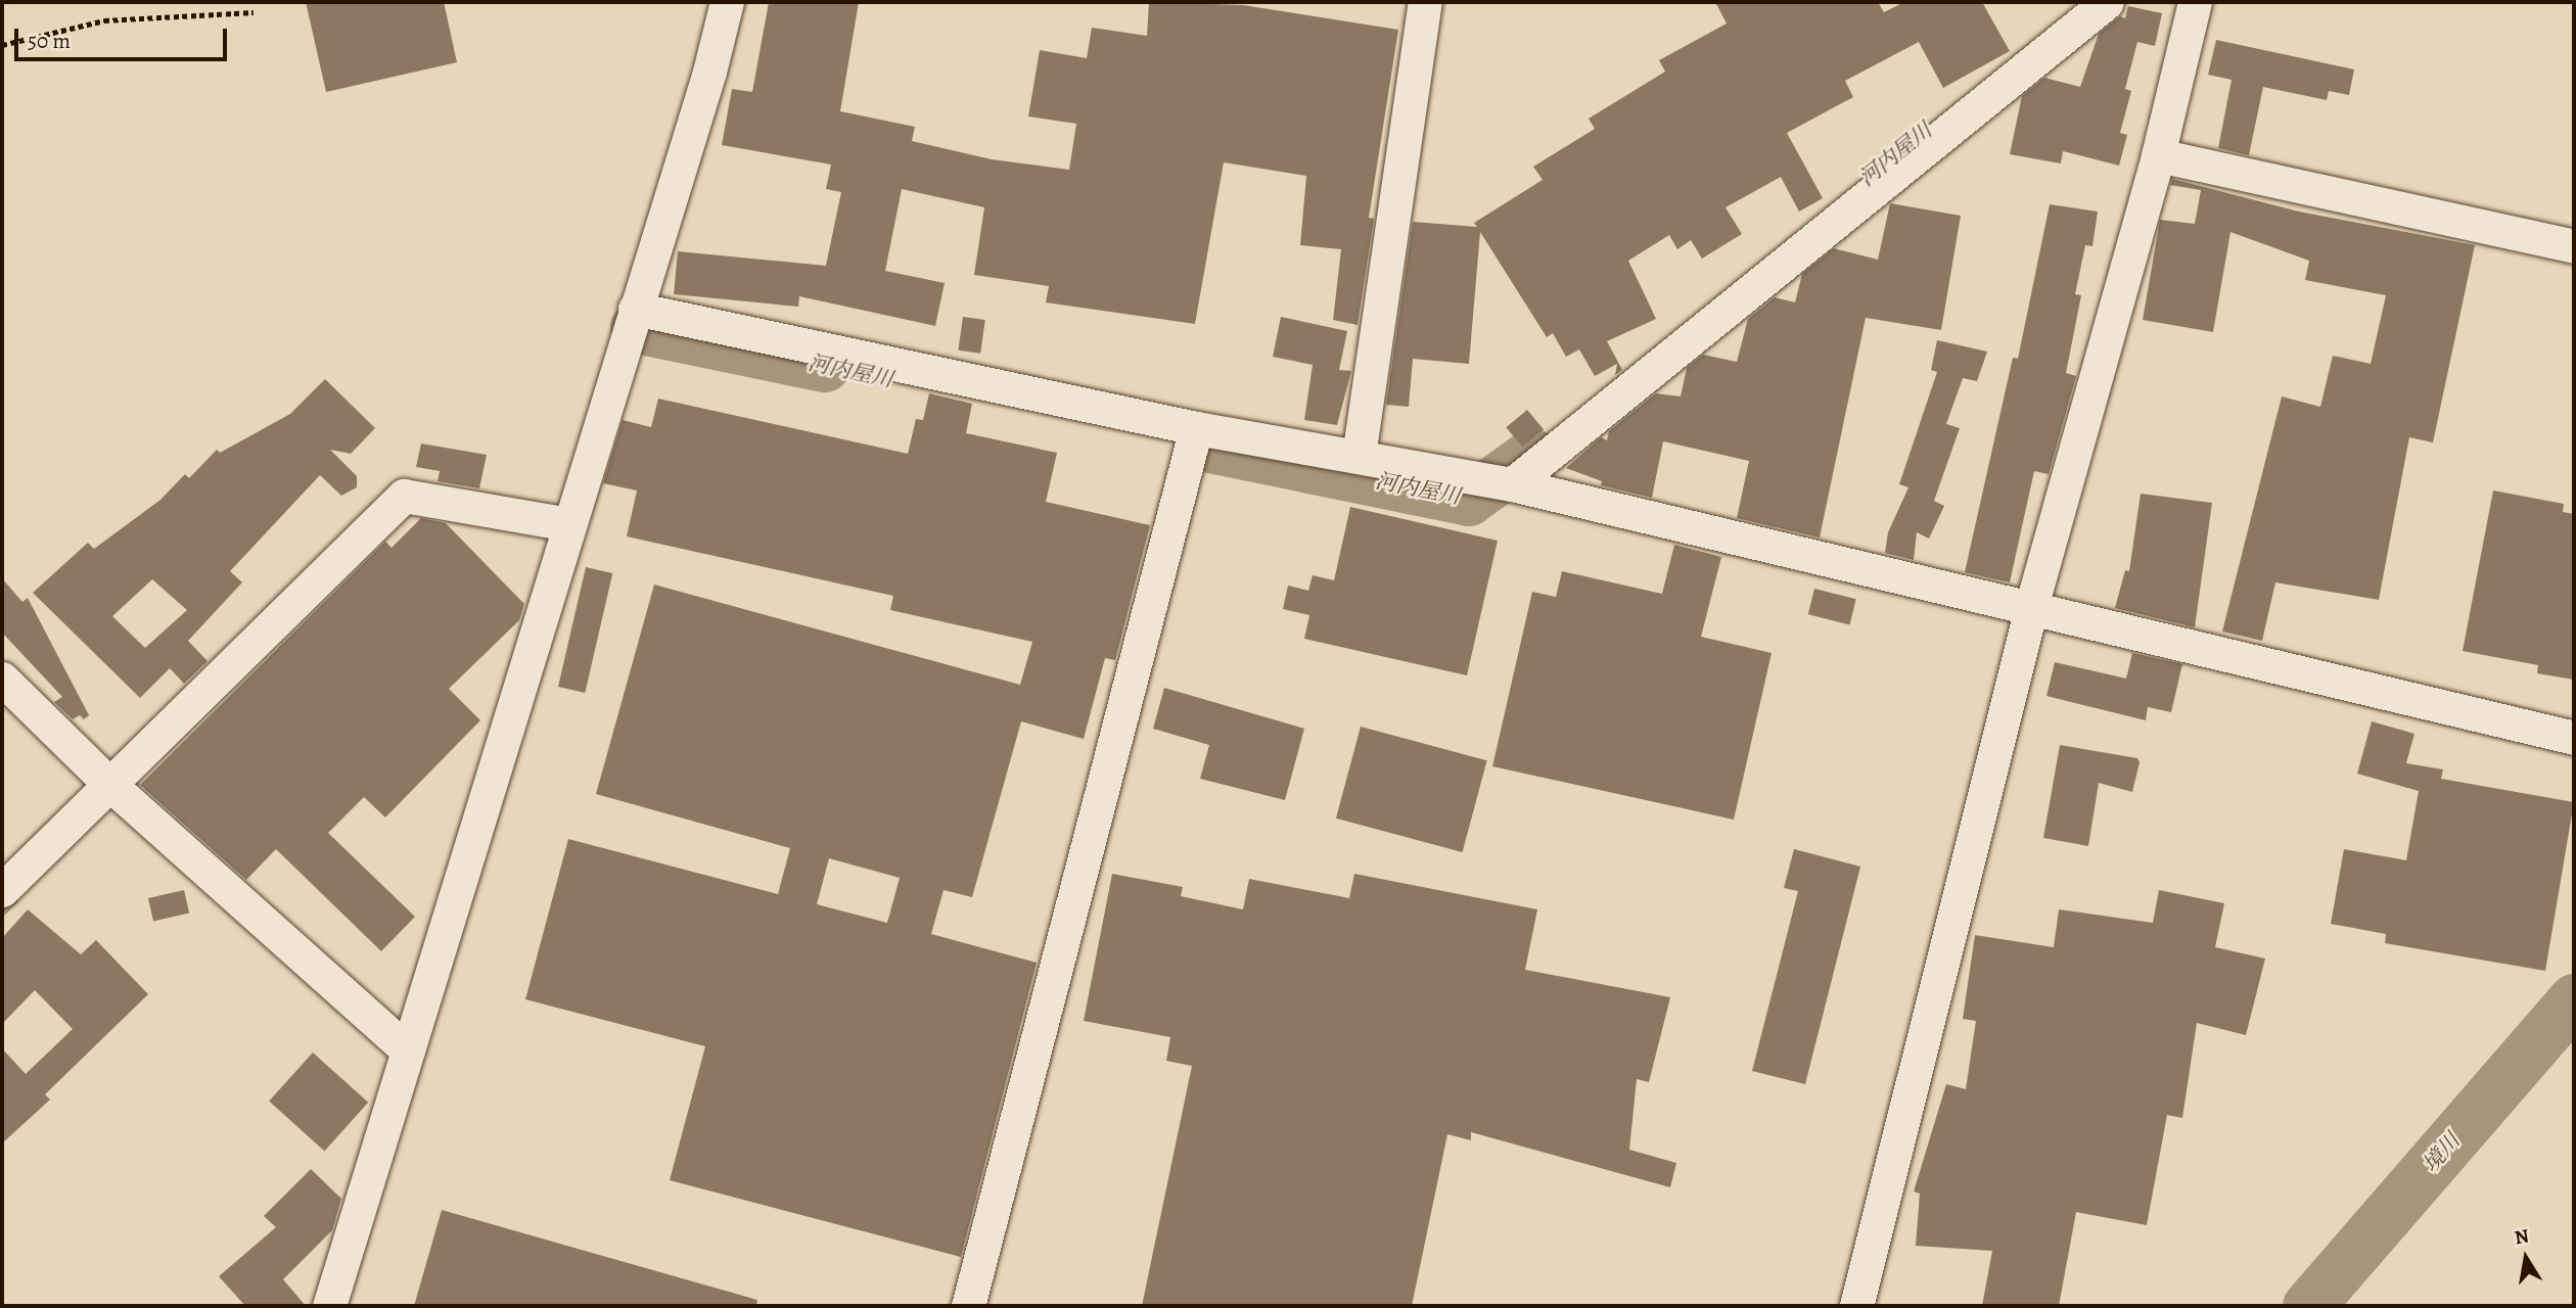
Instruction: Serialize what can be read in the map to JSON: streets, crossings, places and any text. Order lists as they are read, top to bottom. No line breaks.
{"water":["河内屋川","境川"],"scale_bar":"50 m","north":"top"}
